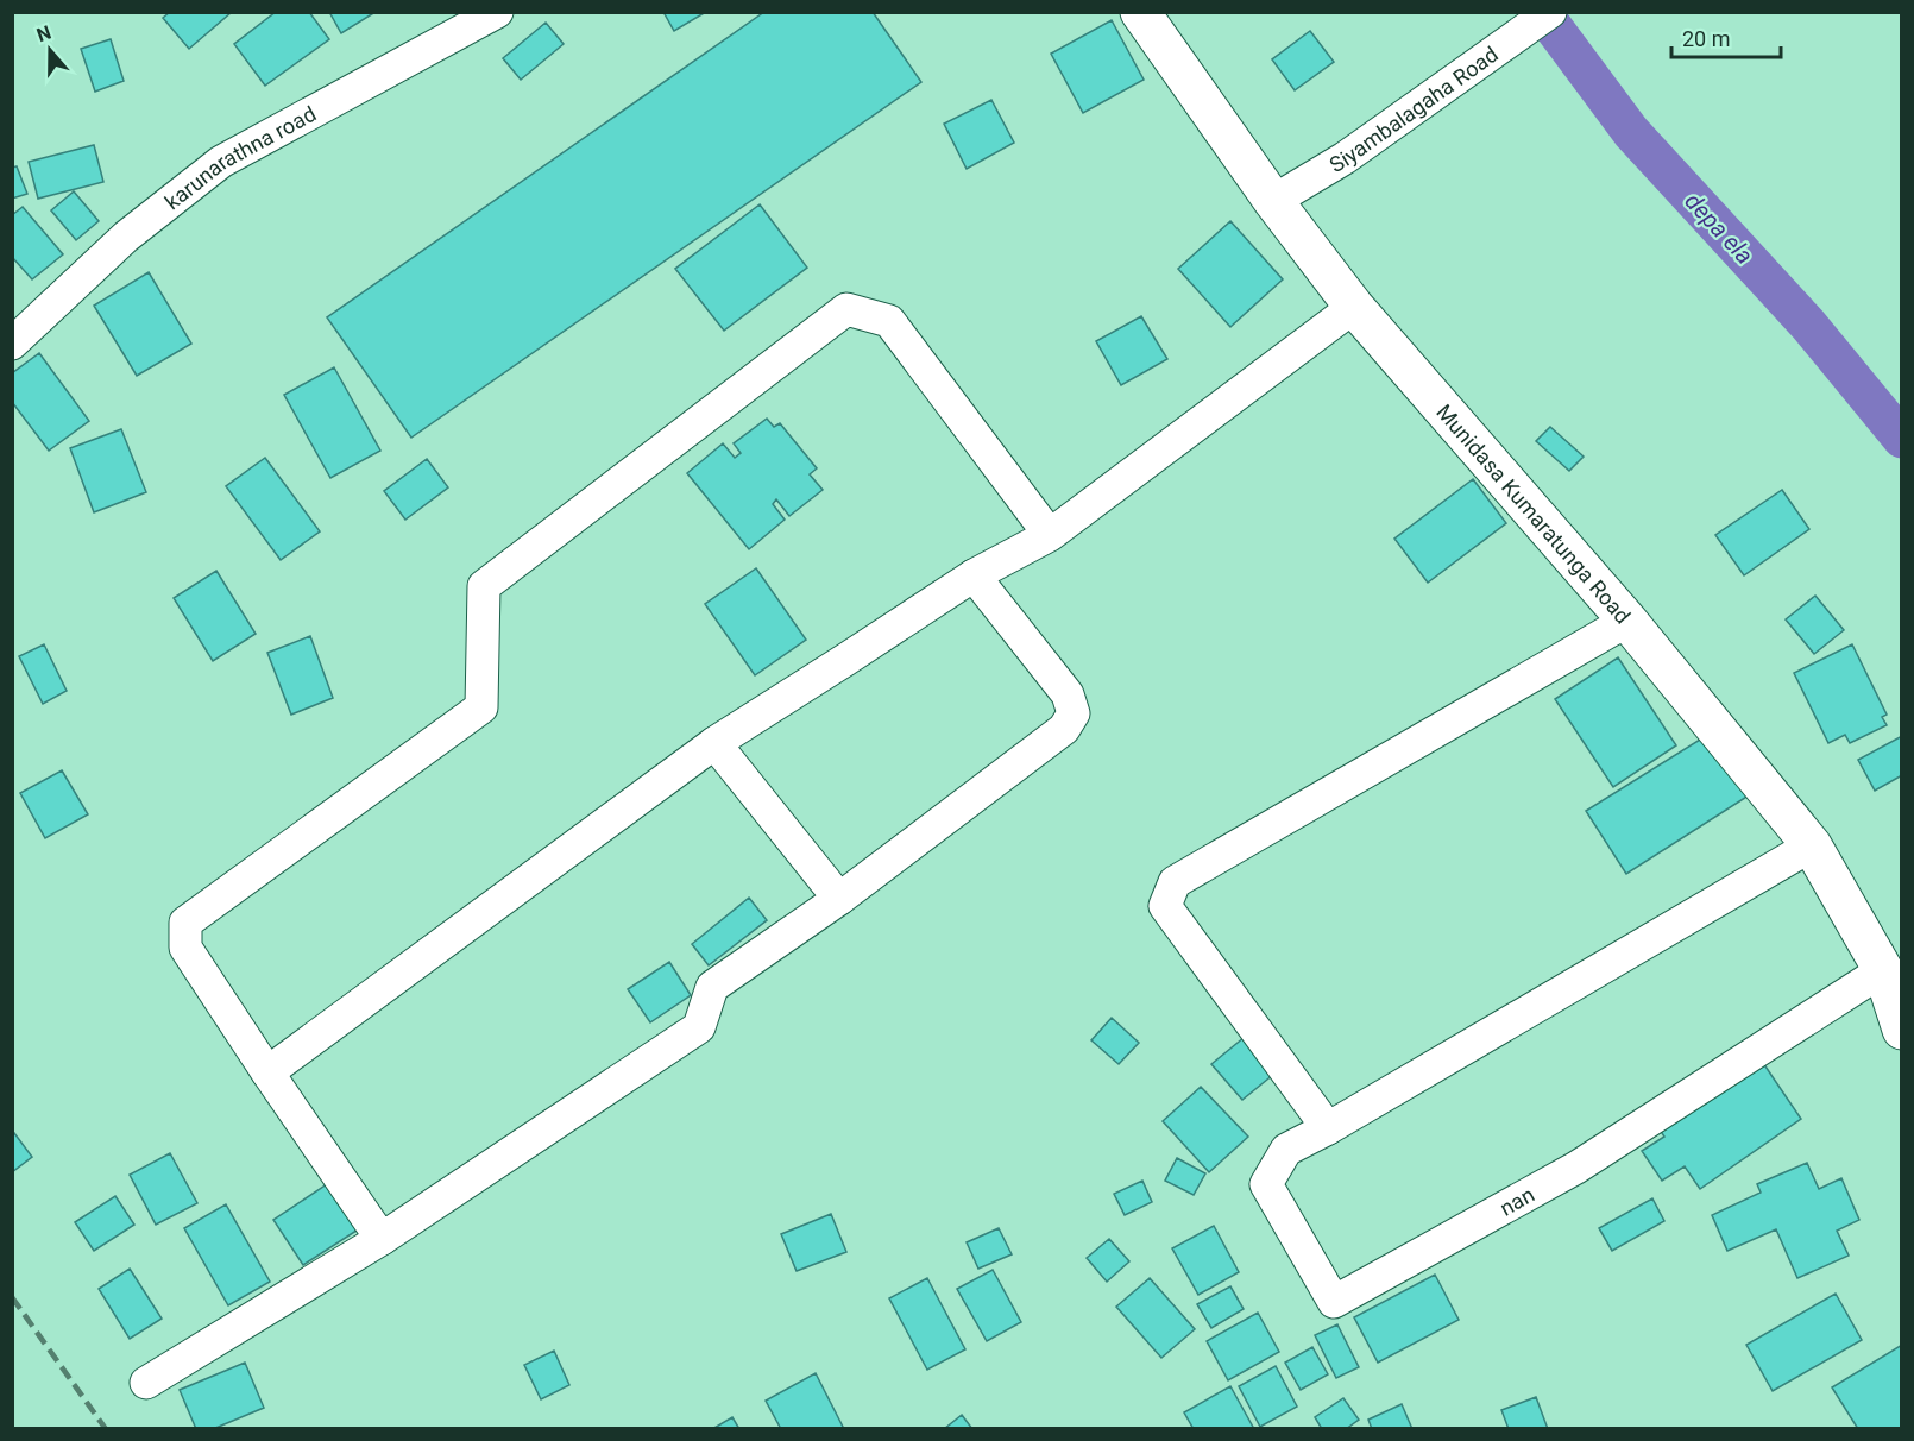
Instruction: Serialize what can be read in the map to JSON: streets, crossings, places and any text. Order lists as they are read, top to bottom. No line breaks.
{"streets":{"street":["Siyambalagaha Road","karunarathna road","Munidasa Kumaratunga Road","nan"]},"crossings":[["Siyambalagaha Road","Munidasa Kumaratunga Road"],["Munidasa Kumaratunga Road","nan"]],"water":["depa ela"],"scale_bar":"20 m","north":"top"}
